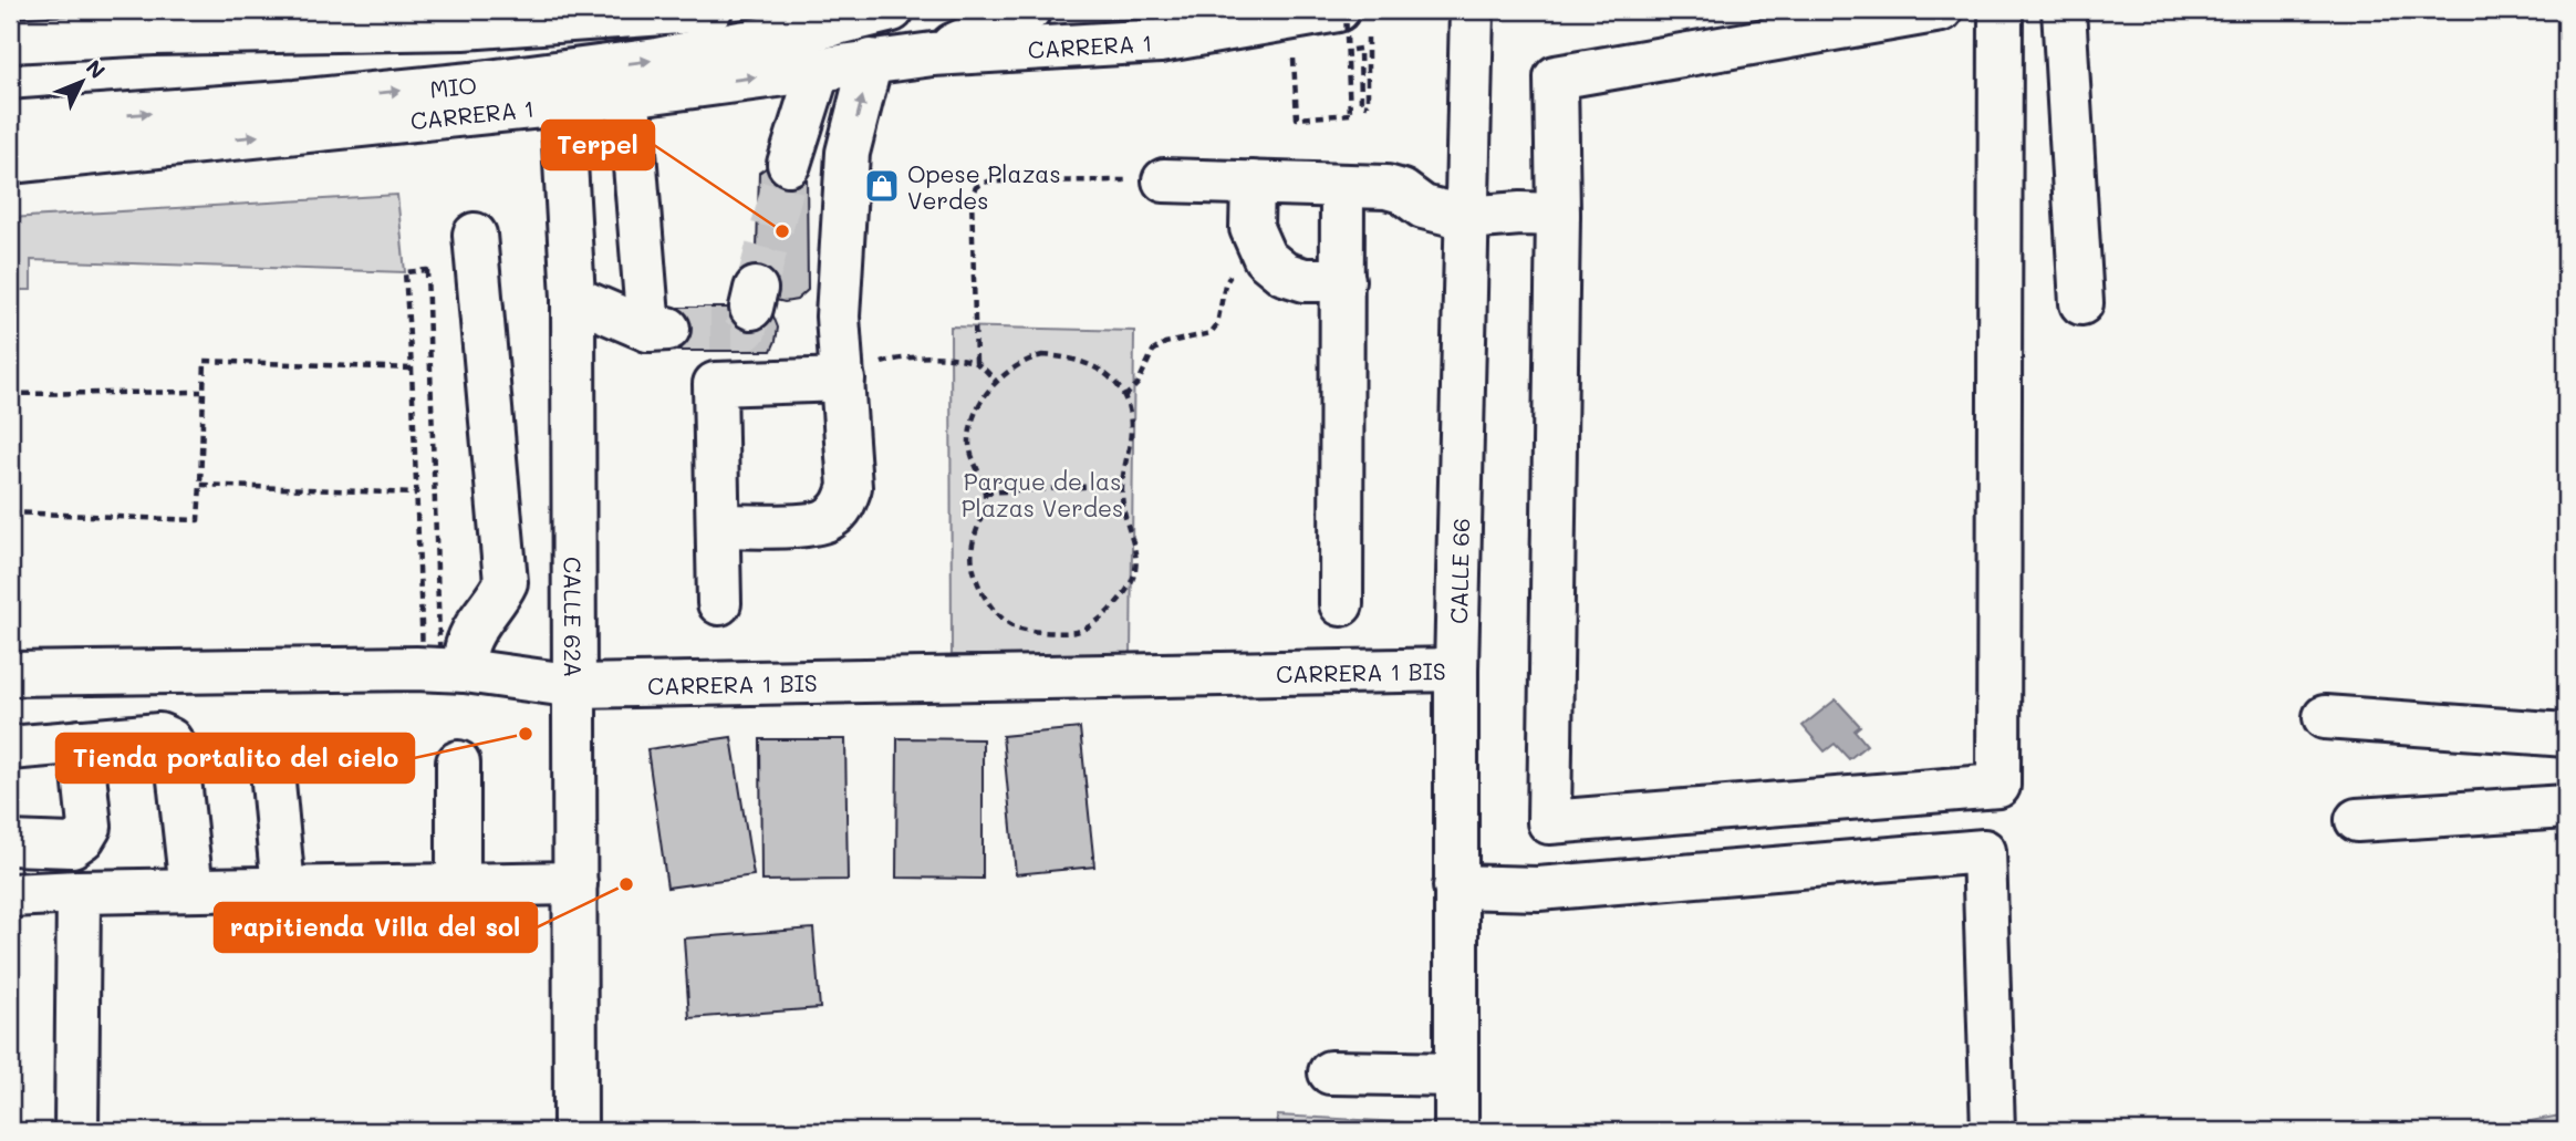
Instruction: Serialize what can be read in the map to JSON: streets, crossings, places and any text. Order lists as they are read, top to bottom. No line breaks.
{"streets":{"street":["CARRERA 1","MIO","CALLE 66","CALLE 62A","CARRERA 1 BIS"]},"crossings":[["CARRERA 1","CALLE 62A"],["CALLE 66","CARRERA 1 BIS"],["CALLE 62A","CARRERA 1 BIS"]],"parks":["Parque de las Plazas Verdes"],"places":{"shop":["Opese Plazas Verdes"],"other":["Terpel","Tienda portalito del cielo","rapitienda Villa del sol"]},"north":"top right"}
